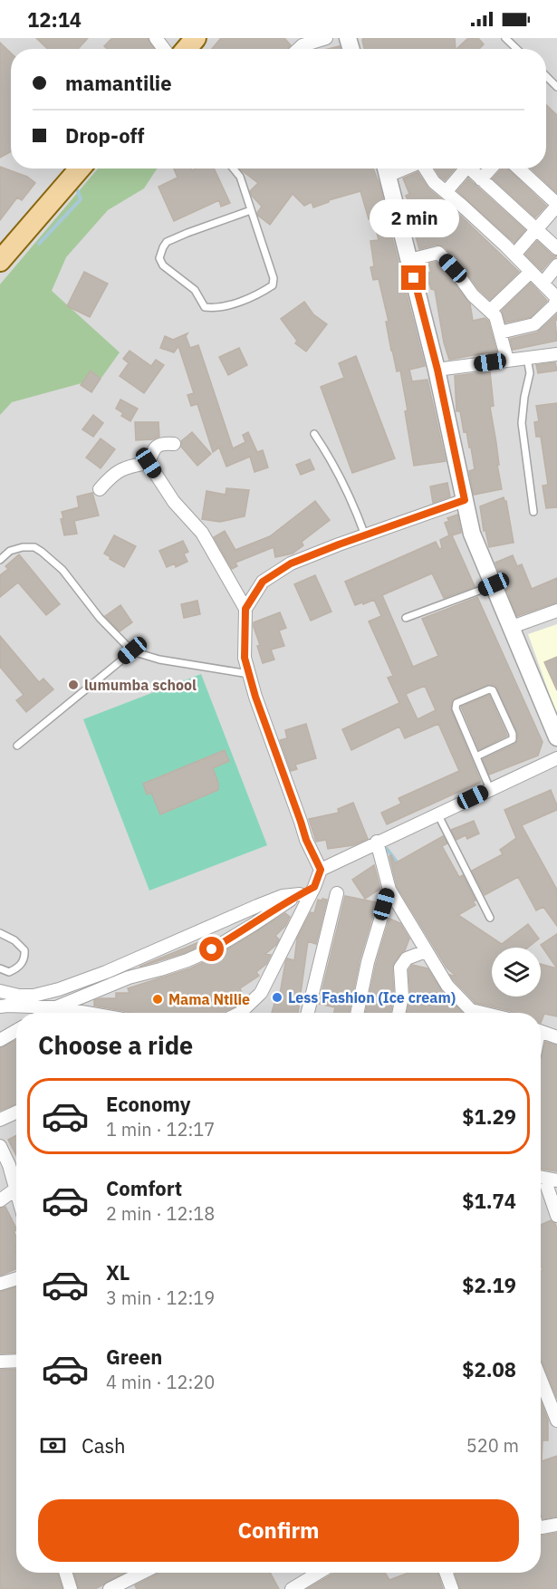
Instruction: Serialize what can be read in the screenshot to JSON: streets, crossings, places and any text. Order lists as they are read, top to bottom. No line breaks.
{"places":["lumumba school","Less Fashion (Ice cream)","Mama Ntilie"],"page":{"status":"12:14","banner":["mamantilie","Drop-off"],"bubble":"2 min","heading":"Choose a ride","list":[{"name":"Economy","note":"1 min · 12:17","value":"$1.29"},{"name":"Comfort","note":"2 min · 12:18","value":"$1.74"},{"name":"XL","note":"3 min · 12:19","value":"$2.19"},{"name":"Green","note":"4 min · 12:20","value":"$2.08"}],"pay":["Cash","520 m"],"buttons":"Confirm"}}
